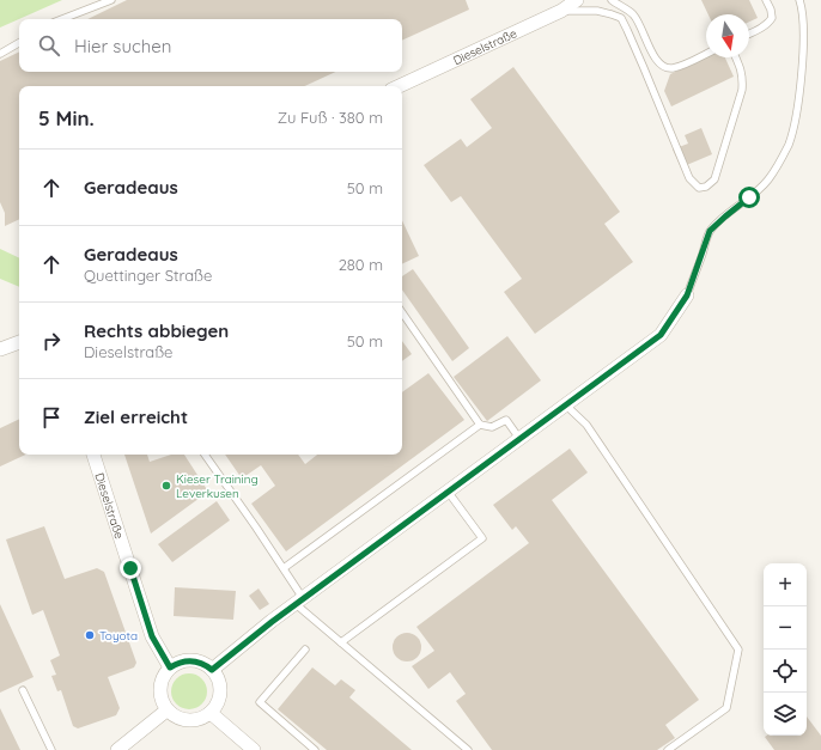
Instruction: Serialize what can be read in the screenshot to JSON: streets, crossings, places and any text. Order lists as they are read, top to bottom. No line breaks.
{"streets":{"street":["Dieselstraße"]},"places":["Kieser Training Leverkusen","Toyota"],"north":"bottom","page":{"search":"Hier suchen","heading":["5 Min.","Zu Fuß · 380 m"],"list":[["Geradeaus","50 m"],["Geradeaus","Quettinger Straße","280 m"],["Rechts abbiegen","Dieselstraße","50 m"],"Ziel erreicht"],"map_buttons":["+","−"]}}
